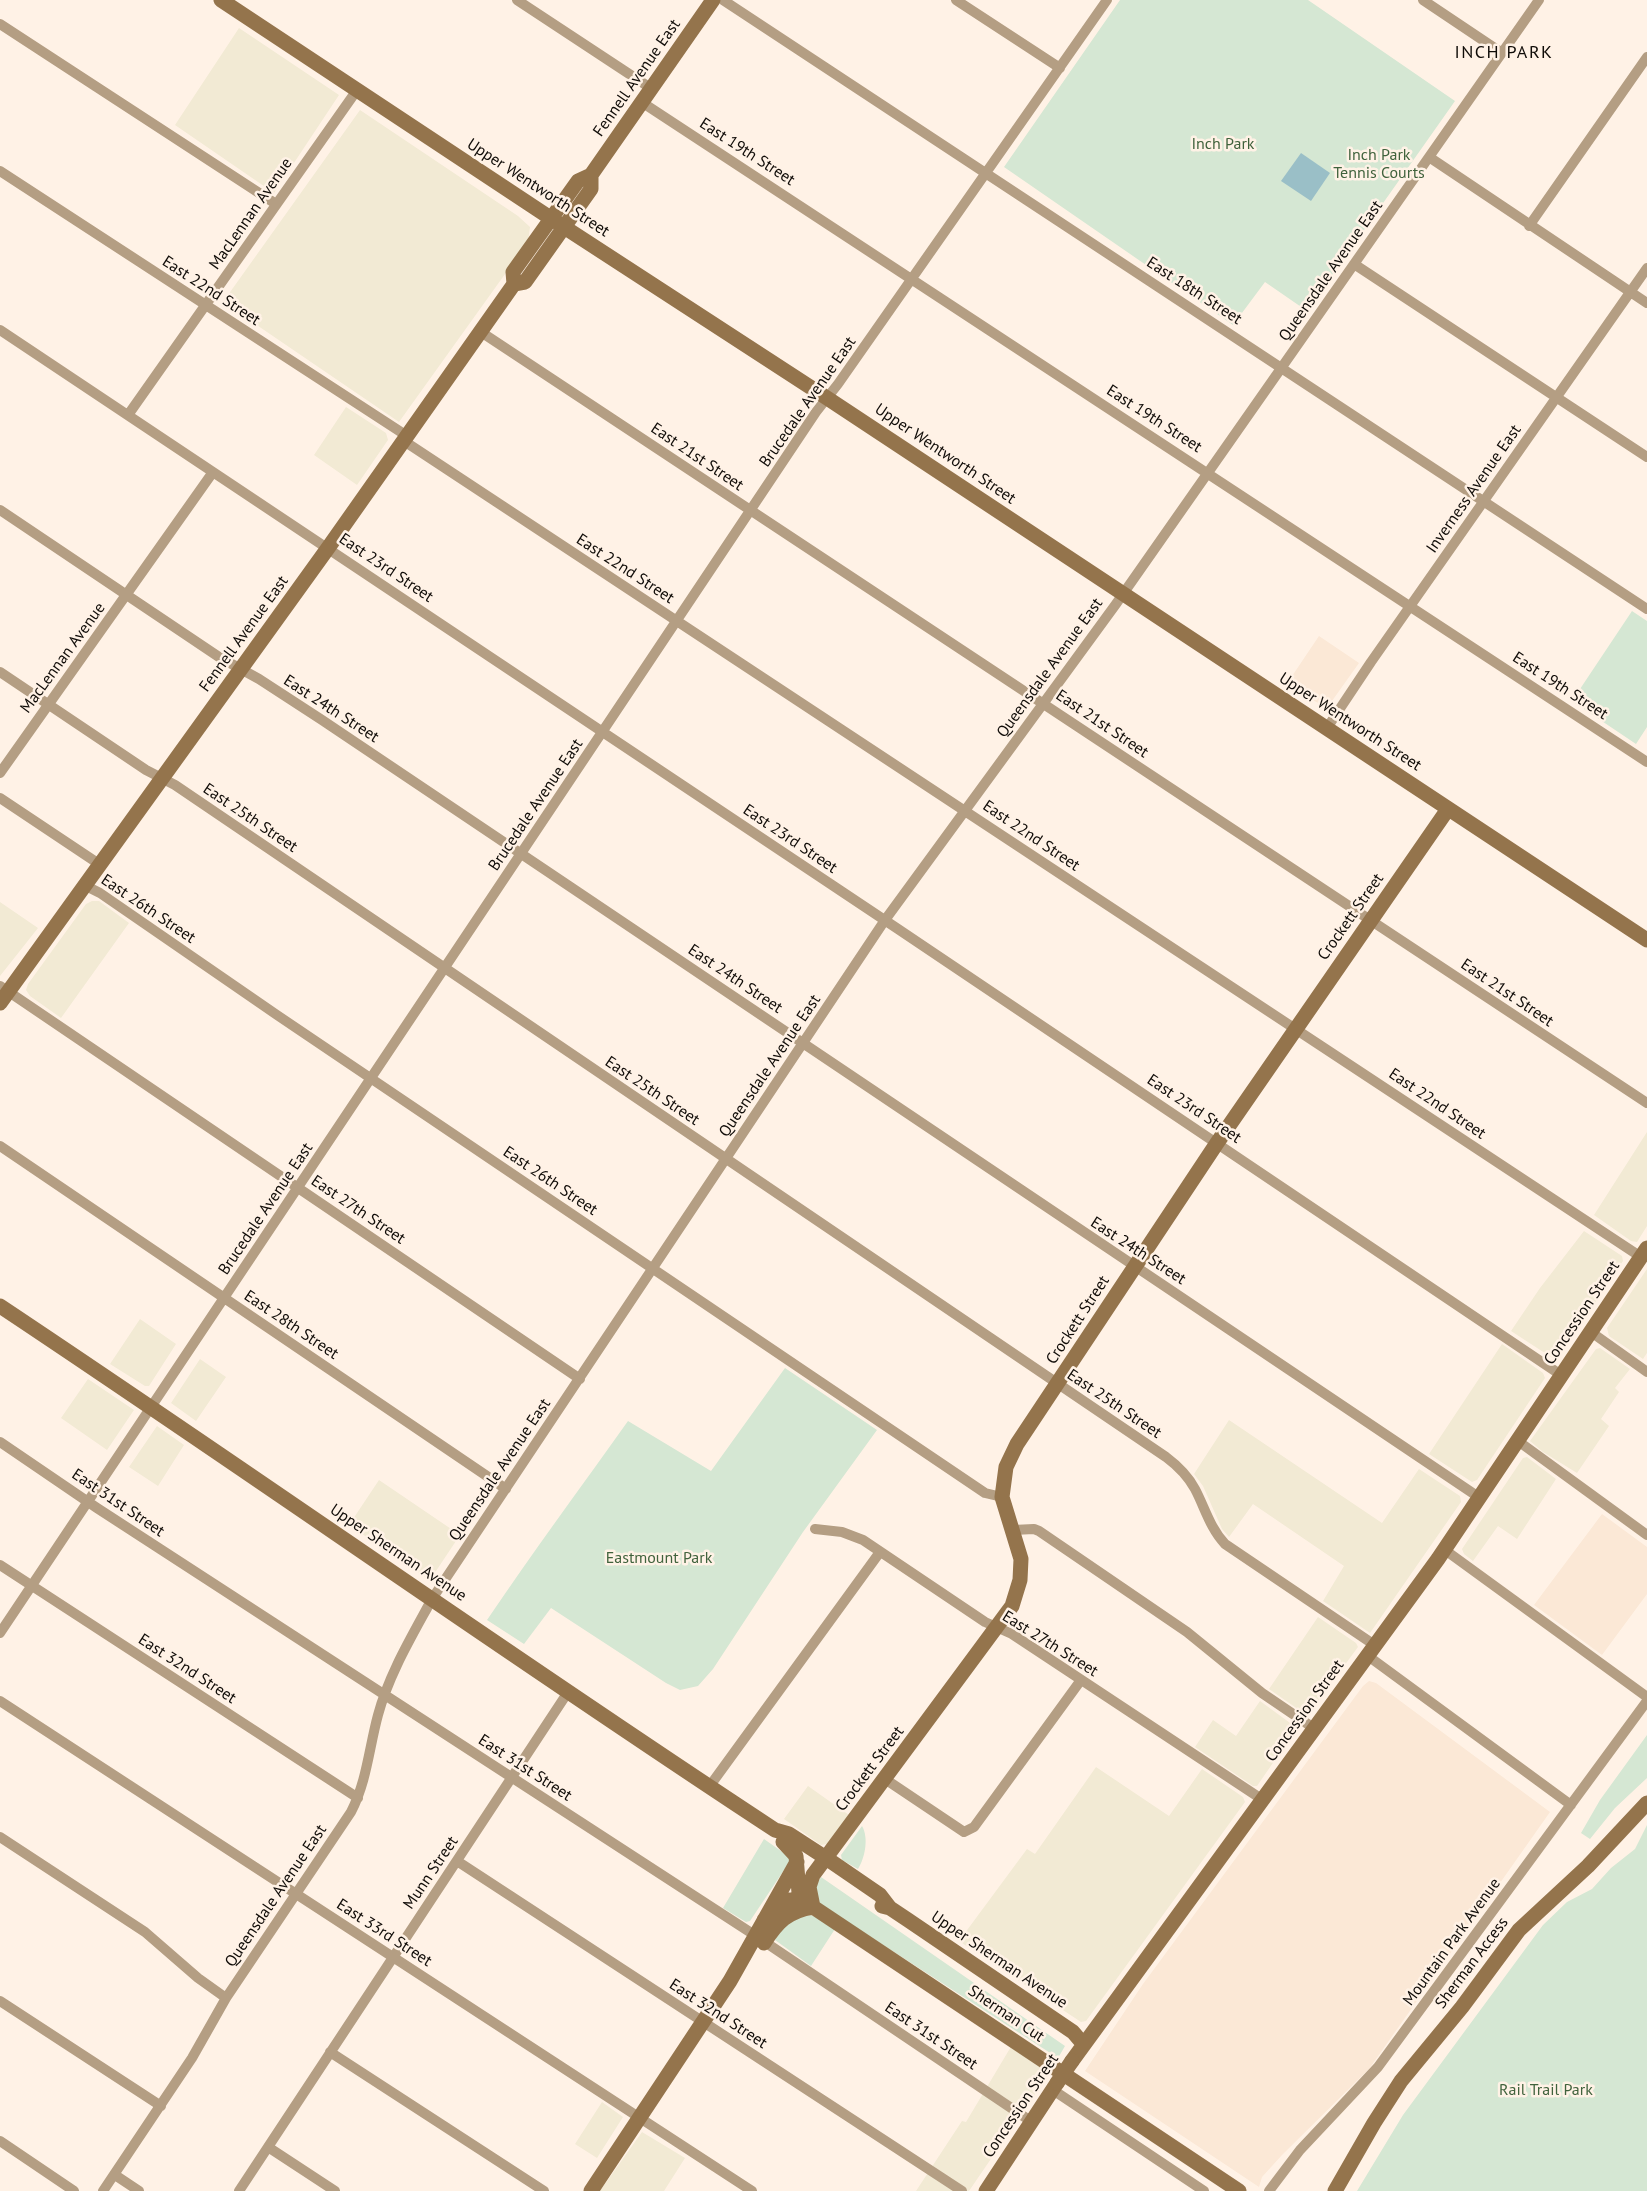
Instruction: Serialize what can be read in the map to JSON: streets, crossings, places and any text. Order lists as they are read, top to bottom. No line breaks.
{"streets":{"main road":["Fennell Avenue East","Upper Wentworth Street","Crockett Street","Concession Street","Upper Sherman Avenue","Sherman Access","Sherman Cut"],"street":["East 19th Street","MacLennan Avenue","Queensdale Avenue East","East 22nd Street","East 18th Street","Brucedale Avenue East","East 21st Street","Inverness Avenue East","East 23rd Street","East 24th Street","East 25th Street","East 26th Street","East 27th Street","East 28th Street","East 31st Street","East 32nd Street","Munn Street","East 33rd Street","Mountain Park Avenue"]},"crossings":[["Fennell Avenue East","East 19th Street"],["Fennell Avenue East","Upper Wentworth Street"],["Fennell Avenue East","East 22nd Street"],["Fennell Avenue East","East 21st Street"],["Fennell Avenue East","East 23rd Street"],["Fennell Avenue East","East 24th Street"],["Fennell Avenue East","East 25th Street"],["Fennell Avenue East","East 26th Street"],["Fennell Avenue East","East 27th Street"],["East 19th Street","Queensdale Avenue East"],["East 19th Street","Brucedale Avenue East"],["East 19th Street","Inverness Avenue East"],["Upper Wentworth Street","MacLennan Avenue"],["Upper Wentworth Street","Queensdale Avenue East"],["Upper Wentworth Street","Brucedale Avenue East"],["Upper Wentworth Street","Inverness Avenue East"],["Upper Wentworth Street","Crockett Street"],["MacLennan Avenue","East 22nd Street"],["MacLennan Avenue","East 23rd Street"],["MacLennan Avenue","East 24th Street"],["MacLennan Avenue","East 25th Street"],["Queensdale Avenue East","East 22nd Street"],["Queensdale Avenue East","East 18th Street"],["Queensdale Avenue East","East 21st Street"],["Queensdale Avenue East","East 23rd Street"],["Queensdale Avenue East","East 24th Street"],["Queensdale Avenue East","East 25th Street"],["Queensdale Avenue East","East 26th Street"],["Queensdale Avenue East","East 27th Street"],["Queensdale Avenue East","East 28th Street"],["Queensdale Avenue East","East 31st Street"],["Queensdale Avenue East","Upper Sherman Avenue"],["Queensdale Avenue East","East 32nd Street"],["Queensdale Avenue East","East 33rd Street"],["East 22nd Street","Brucedale Avenue East"],["East 22nd Street","Crockett Street"],["East 22nd Street","Concession Street"],["East 18th Street","Brucedale Avenue East"],["East 18th Street","Inverness Avenue East"],["Brucedale Avenue East","East 21st Street"],["Brucedale Avenue East","East 23rd Street"],["Brucedale Avenue East","East 24th Street"],["Brucedale Avenue East","East 25th Street"],["Brucedale Avenue East","East 26th Street"],["Brucedale Avenue East","East 27th Street"],["Brucedale Avenue East","East 28th Street"],["Brucedale Avenue East","East 31st Street"],["Brucedale Avenue East","Upper Sherman Avenue"],["Brucedale Avenue East","East 32nd Street"],["East 21st Street","Crockett Street"],["East 23rd Street","Crockett Street"],["East 23rd Street","Concession Street"],["East 24th Street","Crockett Street"],["East 24th Street","Concession Street"],["East 25th Street","Crockett Street"],["East 25th Street","Concession Street"],["East 25th Street","Mountain Park Avenue"],["East 26th Street","Crockett Street"],["Crockett Street","East 27th Street"],["Crockett Street","Upper Sherman Avenue"],["Crockett Street","Sherman Cut"],["East 27th Street","Concession Street"],["Concession Street","East 31st Street"],["Concession Street","Upper Sherman Avenue"],["East 31st Street","Munn Street"],["Upper Sherman Avenue","Munn Street"],["East 32nd Street","Munn Street"],["Munn Street","East 33rd Street"]],"districts":["INCH PARK"],"parks":["Inch Park","Inch Park Tennis Courts","Eastmount Park","Rail Trail Park"]}
